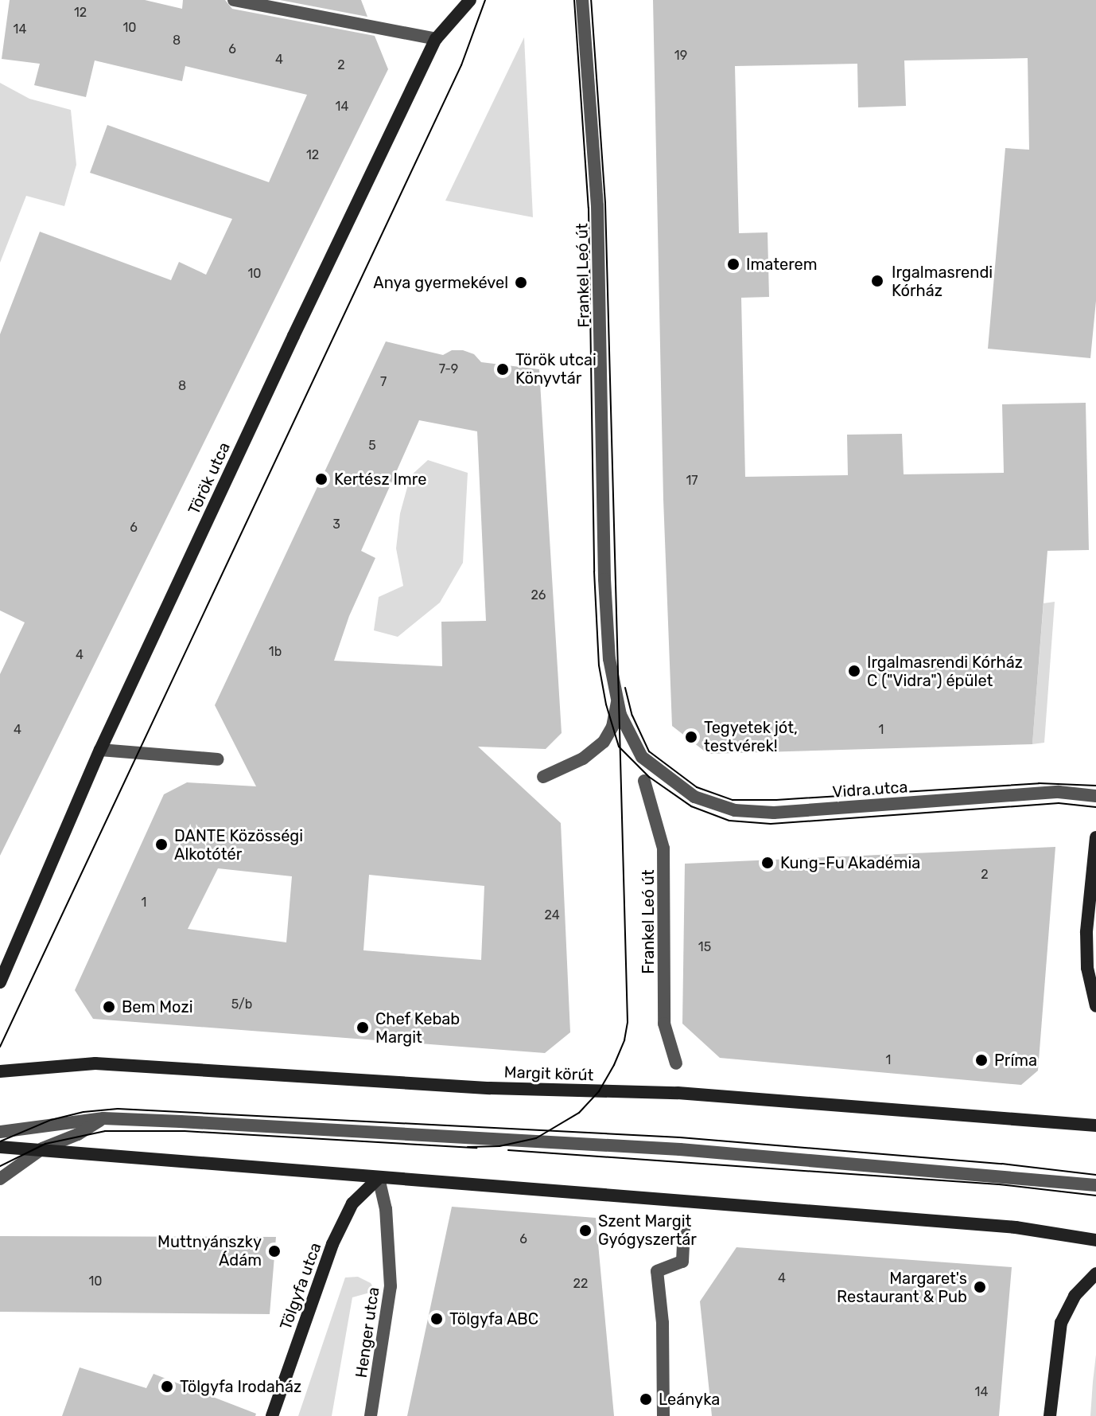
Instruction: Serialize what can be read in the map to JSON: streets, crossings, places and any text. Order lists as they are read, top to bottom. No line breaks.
{"streets":{"main road":["Török utca","Margit körút","Tölgyfa utca"],"street":["Frankel Leó út","Vidra utca","Henger utca"]},"crossings":[["Frankel Leó út","Vidra utca"],["Tölgyfa utca","Henger utca"]],"places":["Imaterem","Irgalmasrendi Kórház","Anya gyermekével","Török utcai Könyvtár","Kertész Imre","Irgalmasrendi Kórház C (\"Vidra\") épület","Tegyetek jót, testvérek!","DANTE Közösségi Alkotótér","Kung-Fu Akadémia","Bem Mozi","Chef Kebab Margit","Príma","Szent Margit Gyógyszertár","Muttnyánszky Ádám","Margaret's Restaurant & Pub","Tölgyfa ABC","Tölgyfa Irodaház","Leányka"],"house_numbers":["12","10","14","8","6","19","4","2","14","12","10","7-9","7","8","5","17","3","6","26","1b","4","4","1","2","1","24","15","5/b","1","6","4","10","22","14"]}
